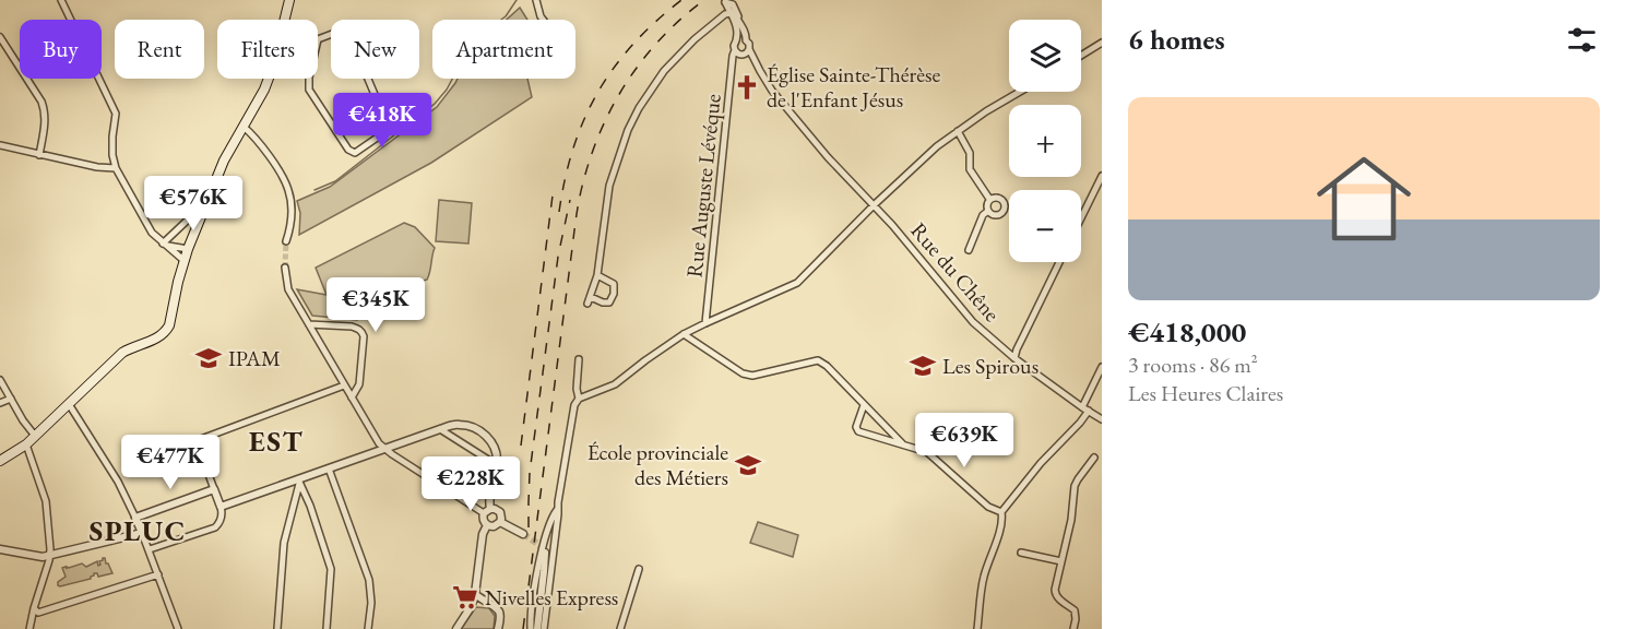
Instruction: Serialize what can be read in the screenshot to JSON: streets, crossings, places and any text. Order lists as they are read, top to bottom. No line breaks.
{"streets":{"street":["Rue Auguste Lévéque","Rue du Chêne"]},"crossings":[["Rue Auguste Lévéque","Rue du Chêne"]],"districts":["EST","SPLUC"],"places":{"church":["Église Sainte-Thérèse de l'Enfant Jésus"],"school or university":["IPAM","Les Spirous","École provinciale des Métiers"],"supermarket":["Nivelles Express"]},"page":{"heading":"6 homes","map_buttons":["+","−"],"chip":["Buy","Rent","Filters","New","Apartment"],"list":[{"name":"€418,000","note":"3 rooms · 86 m² · Les Heures Claires"}],"price":["€418K","€576K","€345K","€639K","€477K","€228K"]}}
